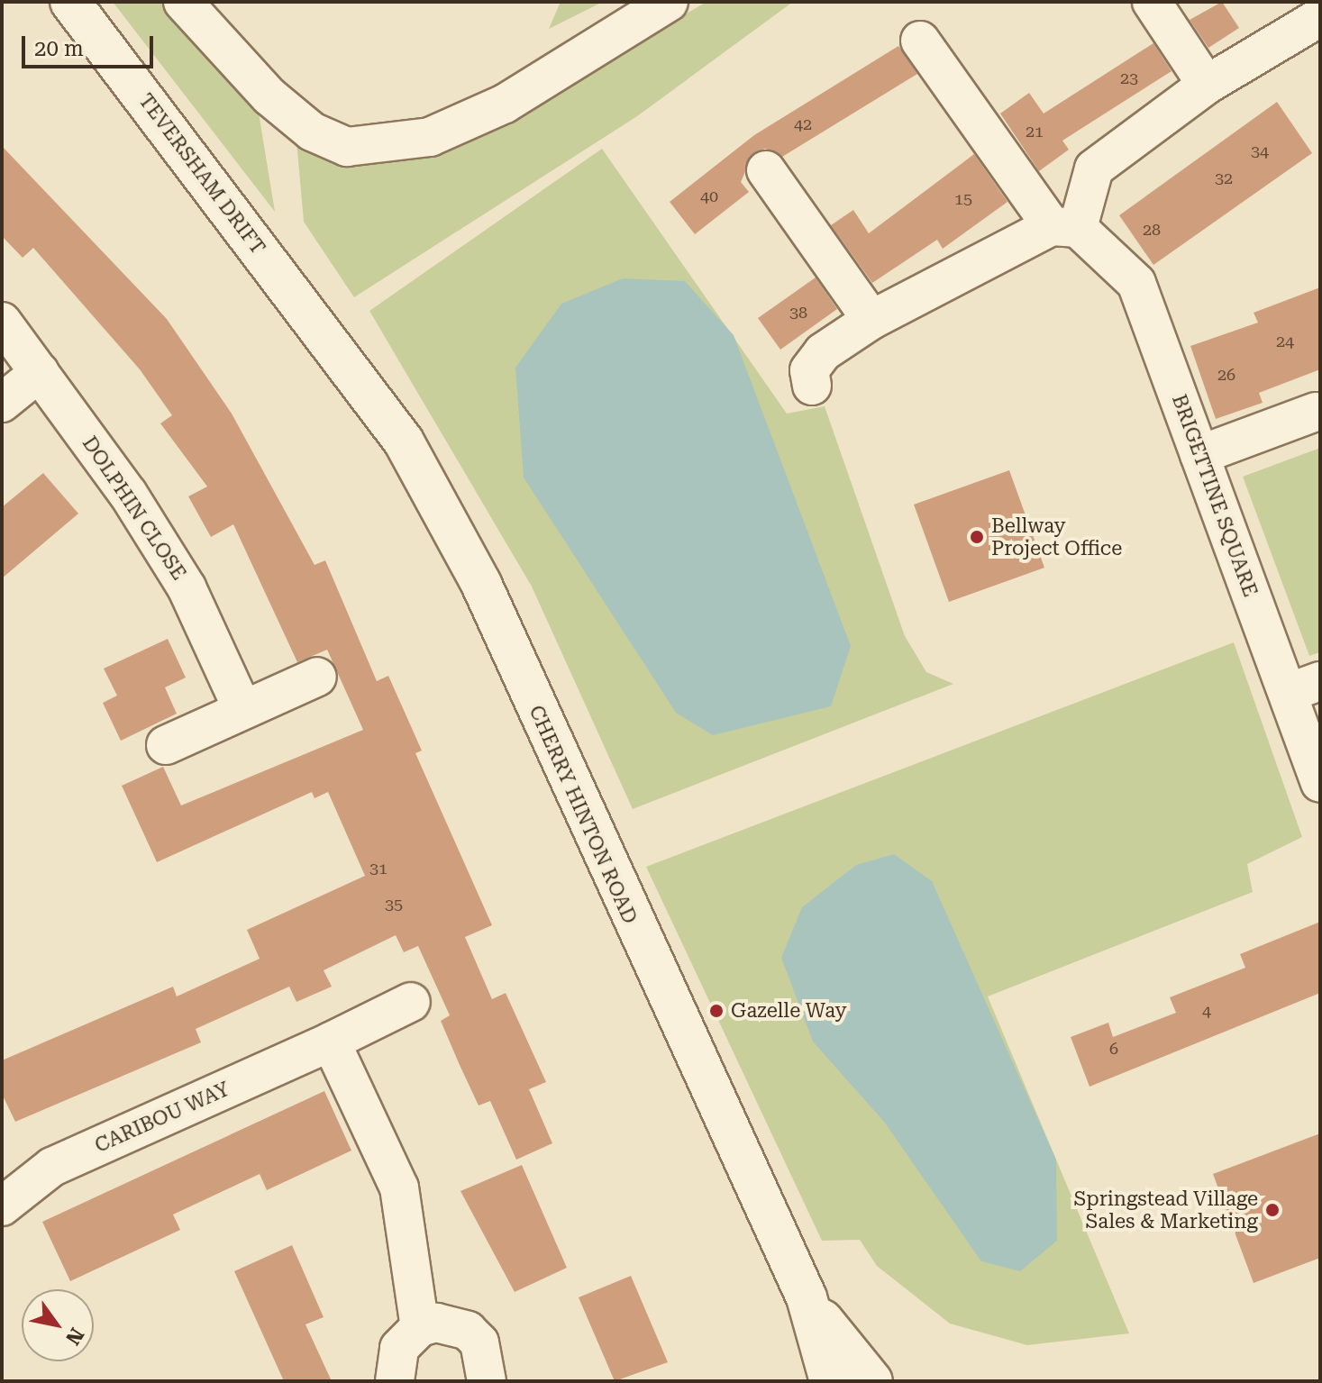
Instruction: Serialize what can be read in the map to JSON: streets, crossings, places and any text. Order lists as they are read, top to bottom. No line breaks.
{"streets":{"street":["TEVERSHAM DRIFT","BRIGETTINE SQUARE","DOLPHIN CLOSE","CHERRY HINTON ROAD","CARIBOU WAY"]},"crossings":[["TEVERSHAM DRIFT","CHERRY HINTON ROAD"]],"places":["Bellway Project Office","Gazelle Way","Springstead Village Sales & Marketing"],"house_numbers":["23","42","21","34","32","40","15","28","38","24","26","31","35","4","6"],"scale_bar":"20 m","north":"bottom right"}
